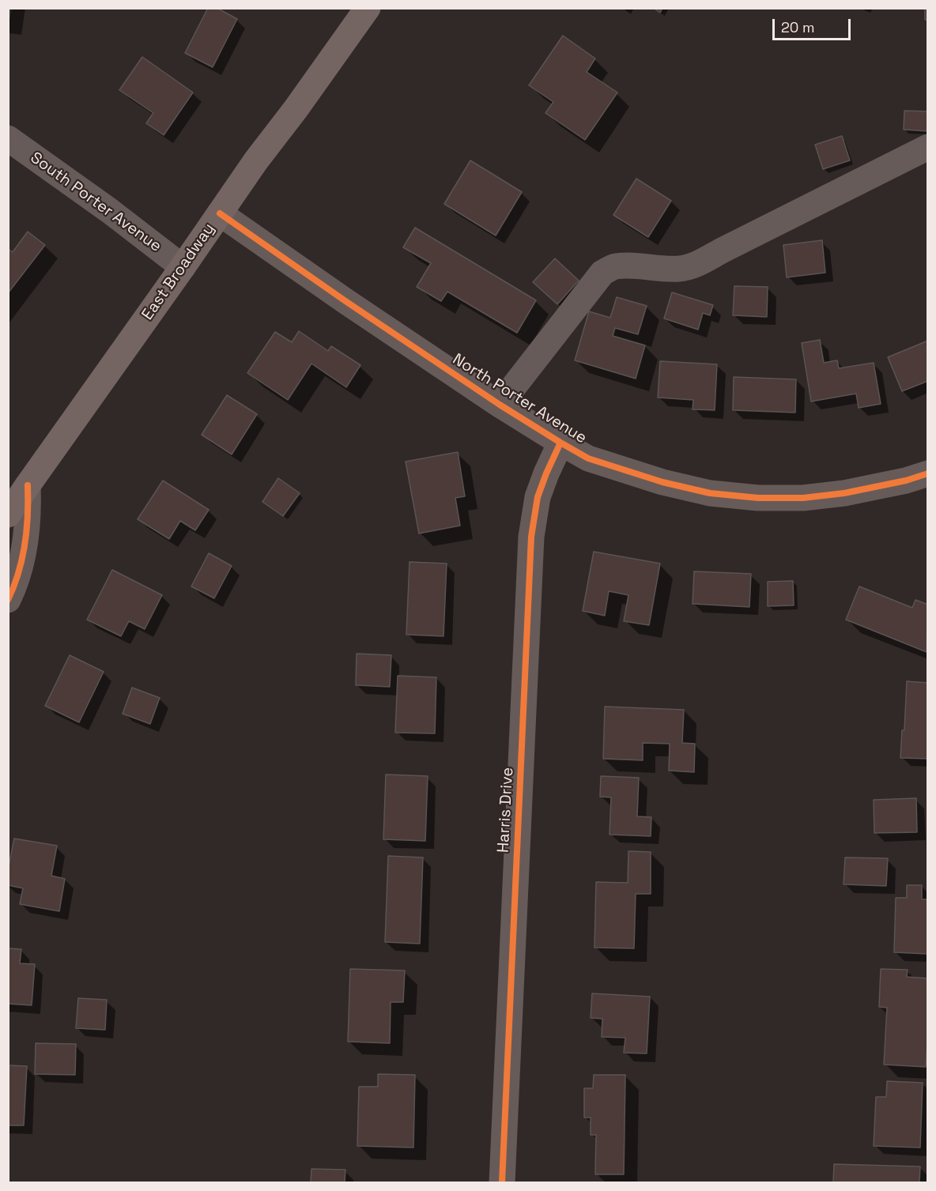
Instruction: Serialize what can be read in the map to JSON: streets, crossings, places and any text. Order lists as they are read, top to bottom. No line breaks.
{"streets":{"main road":["East Broadway"],"street":["South Porter Avenue","North Porter Avenue","Harris Drive"]},"crossings":[["South Porter Avenue","East Broadway"],["East Broadway","North Porter Avenue"],["North Porter Avenue","Harris Drive"]],"scale_bar":"20 m"}
